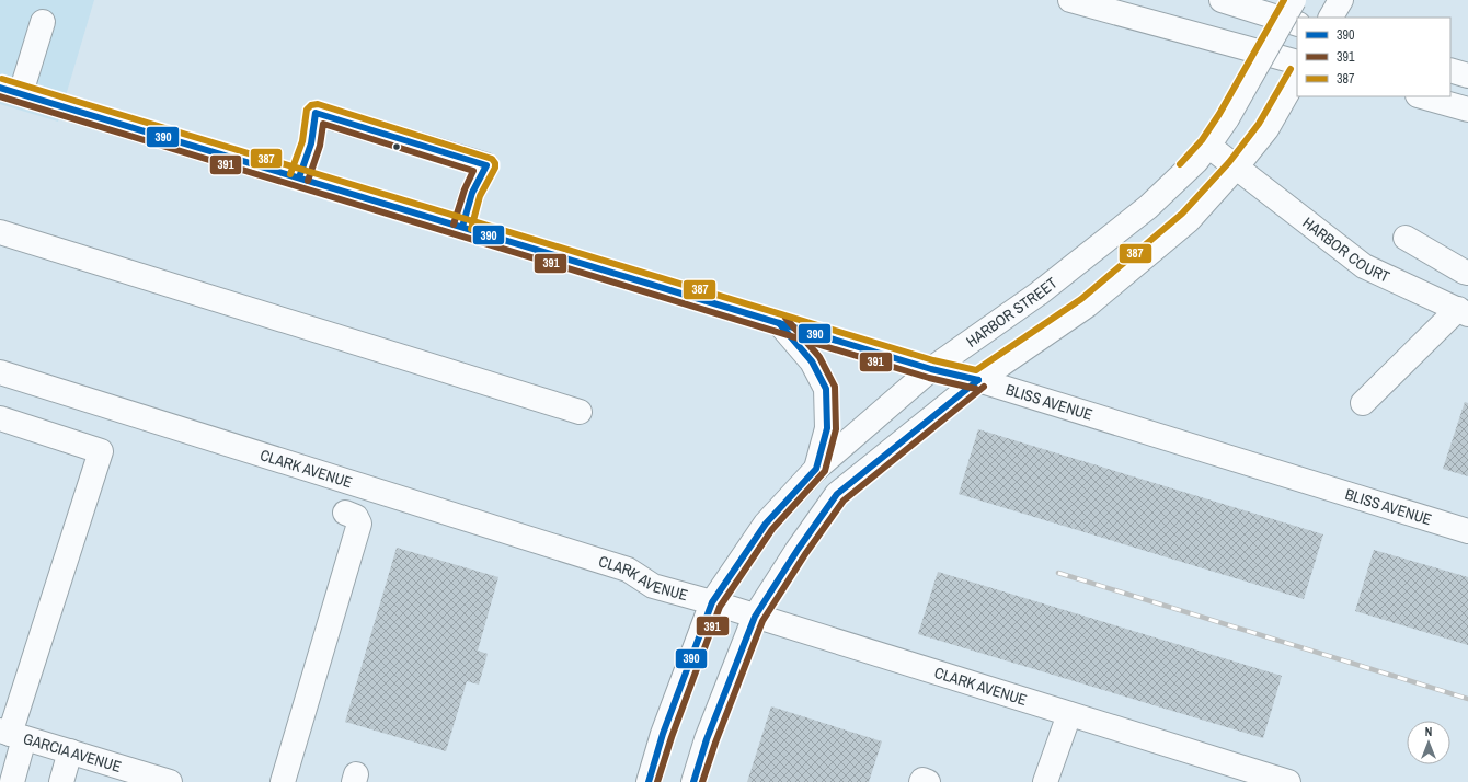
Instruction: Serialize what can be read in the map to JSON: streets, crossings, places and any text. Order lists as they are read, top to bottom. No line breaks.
{"streets":{"main road":["HARBOR COURT","HARBOR STREET","BLISS AVENUE","CLARK AVENUE","GARCIA AVENUE"]},"crossings":[["HARBOR COURT","HARBOR STREET"],["HARBOR STREET","BLISS AVENUE"],["HARBOR STREET","CLARK AVENUE"]],"lines":["transit line 387","transit line 390","transit line 391"],"legend":["390","391","387"],"north":"top"}
